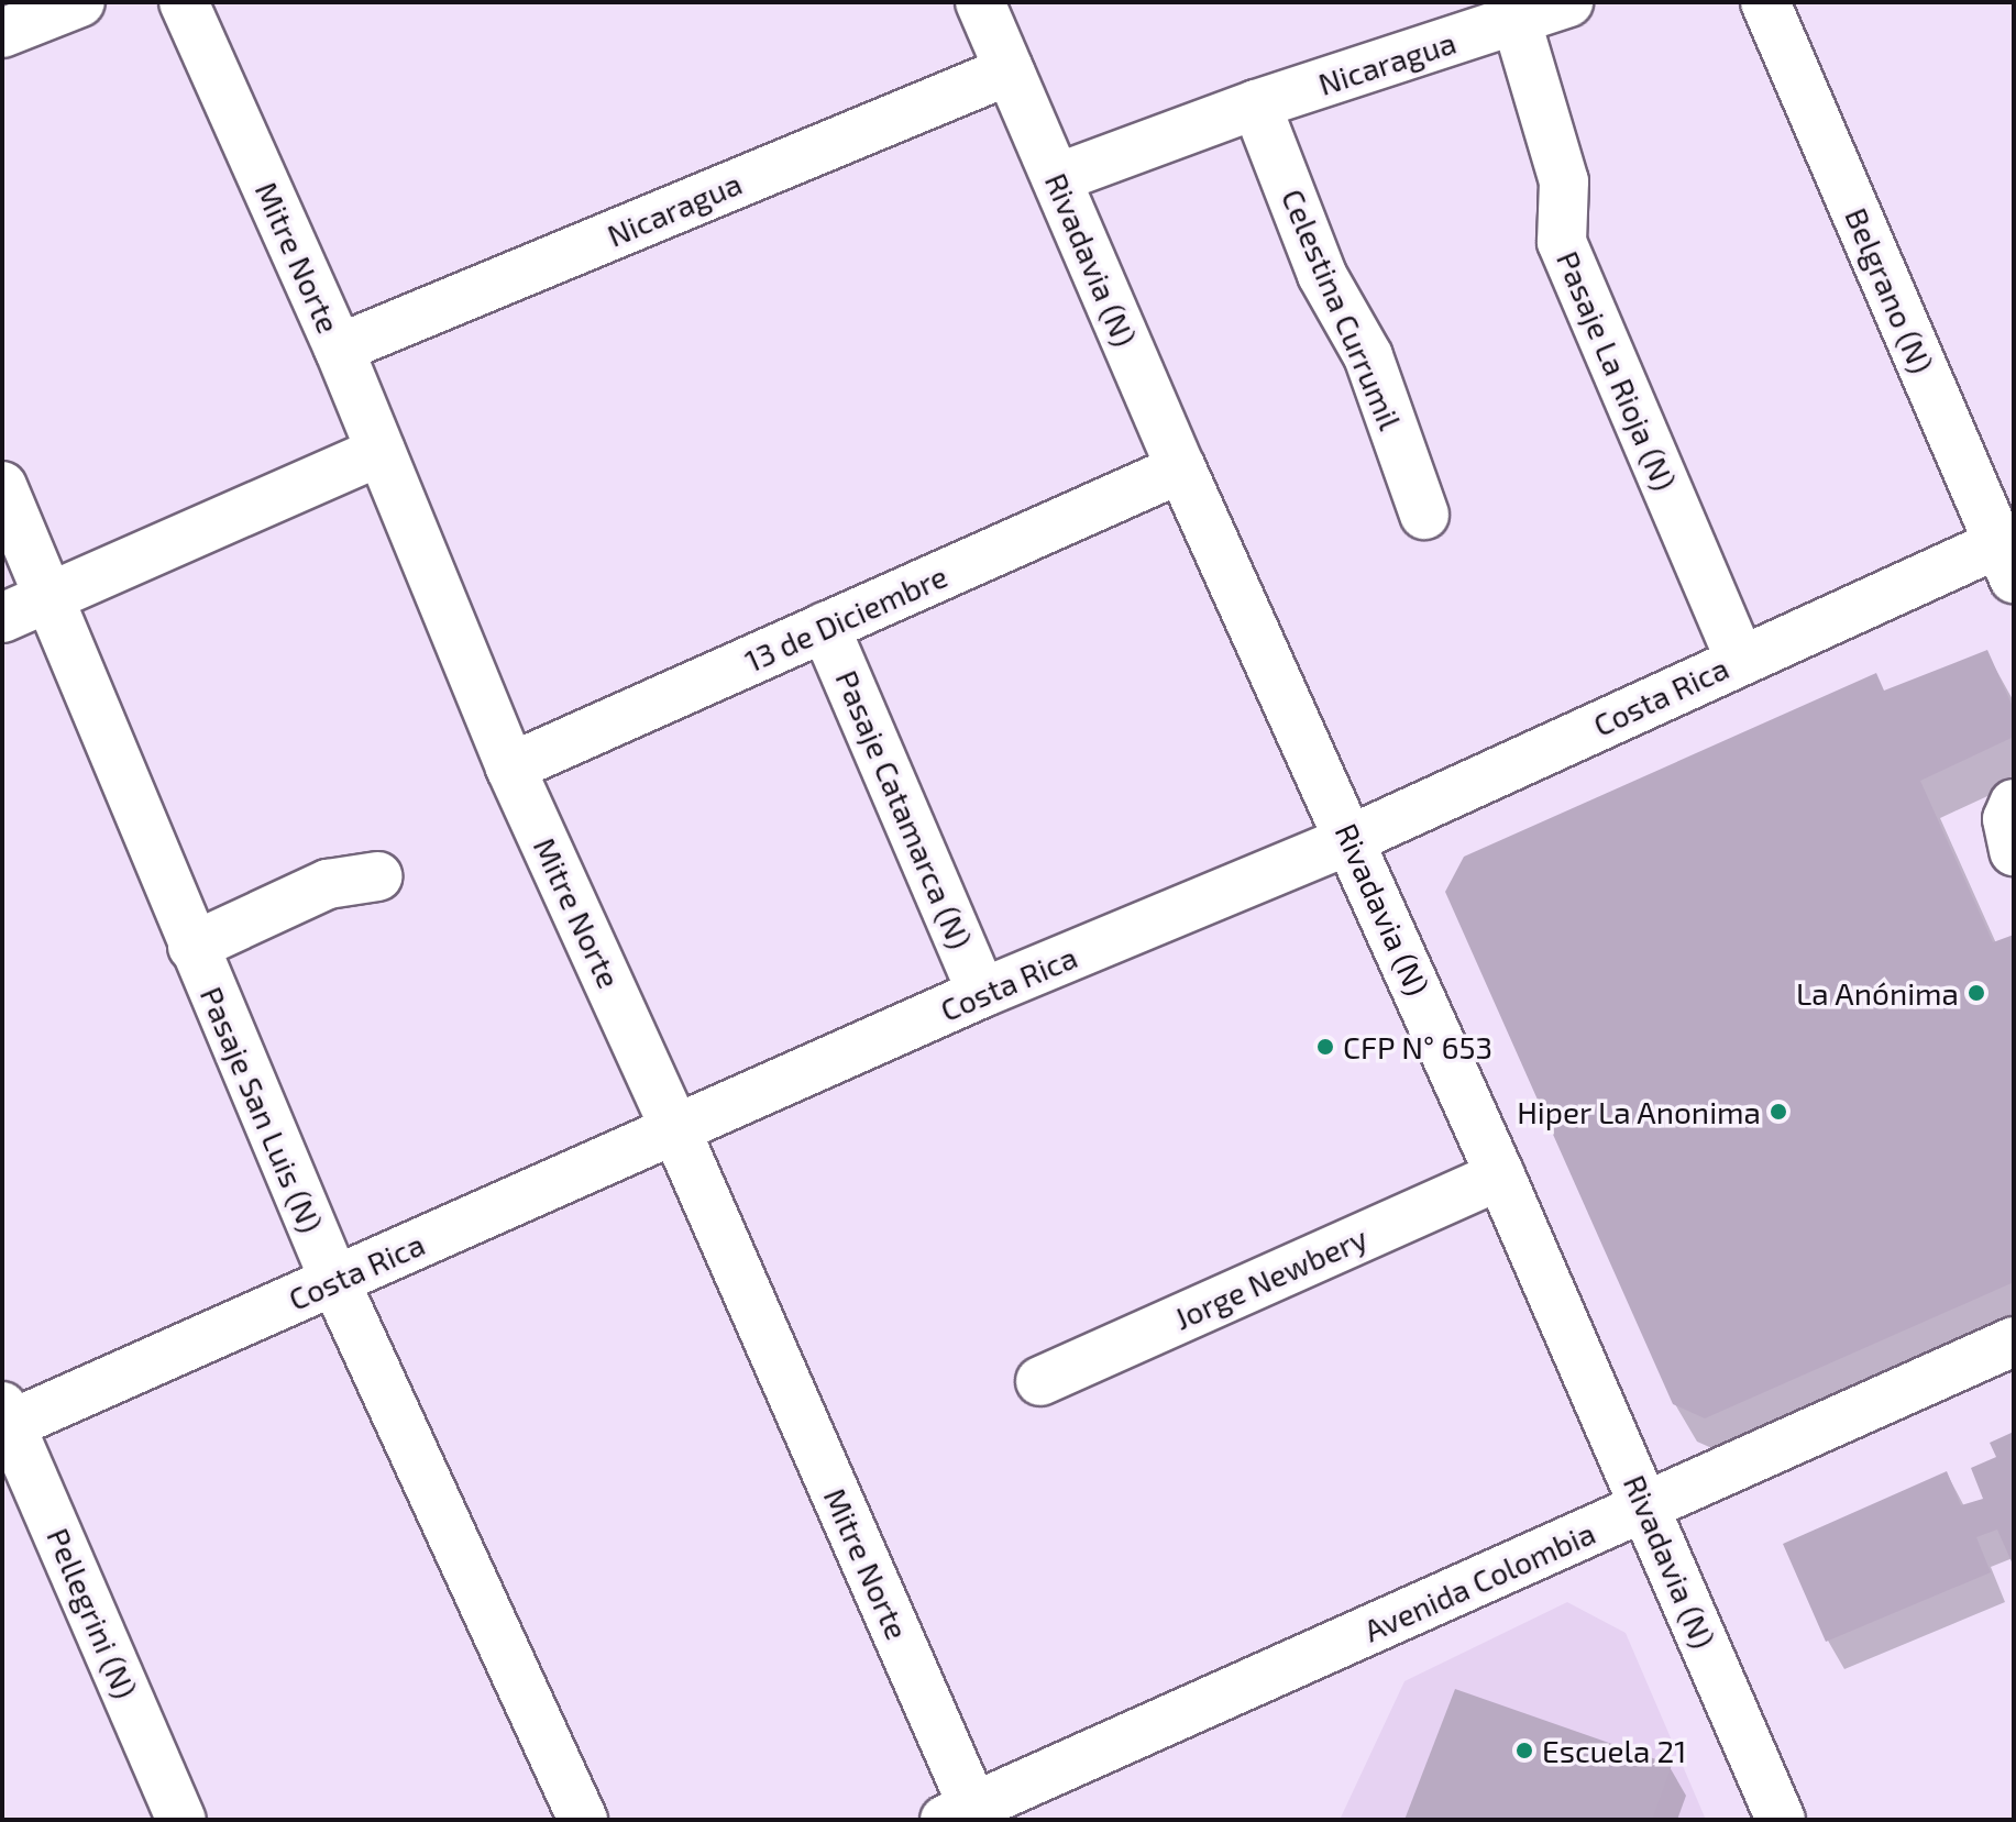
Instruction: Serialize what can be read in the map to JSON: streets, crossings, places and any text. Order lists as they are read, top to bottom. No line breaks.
{"streets":{"street":["Nicaragua","Mitre Norte","Rivadavia (N)","Belgrano (N)","Celestina Currumil","Pasaje La Rioja (N)","13 de Diciembre","Costa Rica","Pasaje Catamarca (N)","Pasaje San Luis (N)","Jorge Newbery","Avenida Colombia","Pellegrini (N)"]},"crossings":[["Nicaragua","Mitre Norte"],["Nicaragua","Rivadavia (N)"],["Nicaragua","Celestina Currumil"],["Nicaragua","Pasaje La Rioja (N)"],["Mitre Norte","13 de Diciembre"],["Mitre Norte","Costa Rica"],["Mitre Norte","Avenida Colombia"],["Rivadavia (N)","13 de Diciembre"],["Rivadavia (N)","Costa Rica"],["Rivadavia (N)","Jorge Newbery"],["Rivadavia (N)","Avenida Colombia"],["Belgrano (N)","Costa Rica"],["Pasaje La Rioja (N)","Costa Rica"],["13 de Diciembre","Pasaje Catamarca (N)"],["Costa Rica","Pasaje Catamarca (N)"],["Costa Rica","Pasaje San Luis (N)"],["Costa Rica","Pellegrini (N)"]],"places":["La Anónima","CFP N° 653","Hiper La Anonima","Escuela 21"]}
